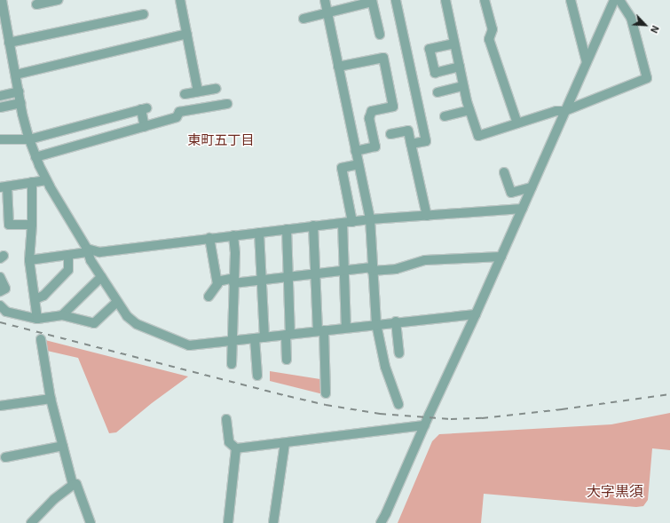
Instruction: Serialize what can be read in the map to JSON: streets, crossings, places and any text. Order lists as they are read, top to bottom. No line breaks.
{"districts":["東町五丁目","大字黒須"],"north":"bottom right"}
